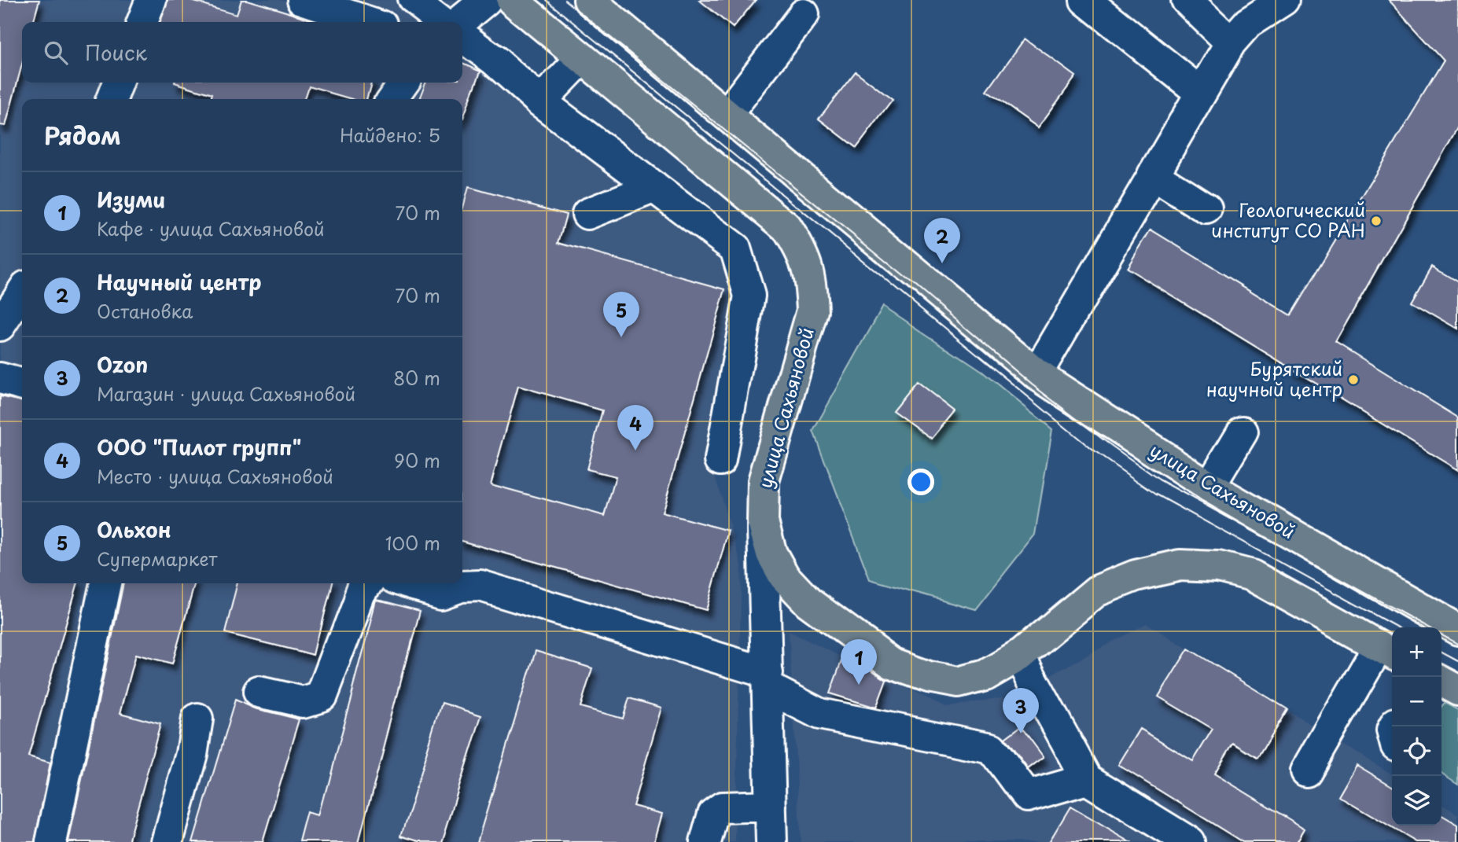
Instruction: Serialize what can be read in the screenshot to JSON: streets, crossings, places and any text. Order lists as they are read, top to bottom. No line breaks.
{"streets":{"main road":["улица Сахьяновой"]},"places":["Геологический институт СО РАН","Бурятский научный центр"],"page":{"search":"Поиск","heading":["Рядом","Найдено: 5"],"list":[{"mark":"1","name":"Изуми","note":"Кафе · улица Сахьяновой","value":"70 m"},{"mark":"2","name":"Научный центр","note":"Остановка","value":"70 m"},{"mark":"3","name":"Ozon","note":"Магазин · улица Сахьяновой","value":"80 m"},{"mark":"4","name":"ООО \"Пилот групп\"","note":"Место · улица Сахьяновой","value":"90 m"},{"mark":"5","name":"Ольхон","note":"Супермаркет","value":"100 m"}],"pins":["2","5","4","1","3"],"map_buttons":["+","−"]}}
